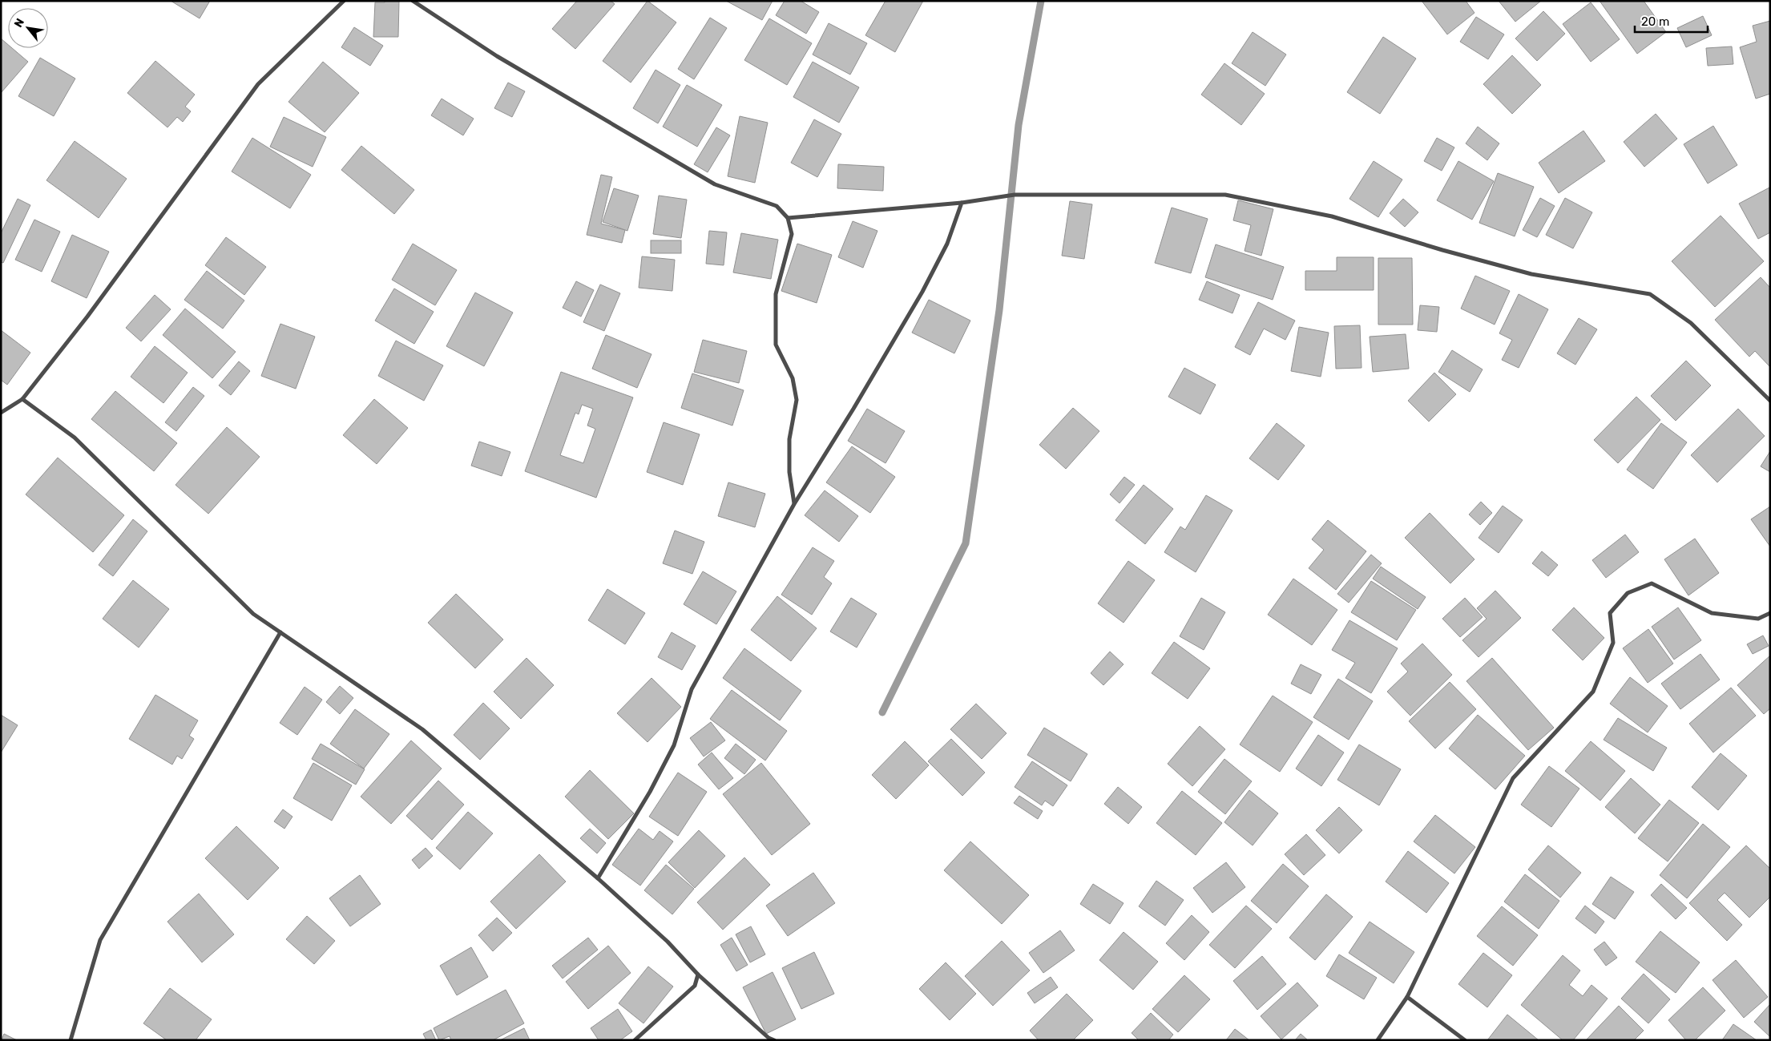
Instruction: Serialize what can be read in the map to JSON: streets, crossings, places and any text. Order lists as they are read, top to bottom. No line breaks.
{"scale_bar":"20 m","north":"top left"}
